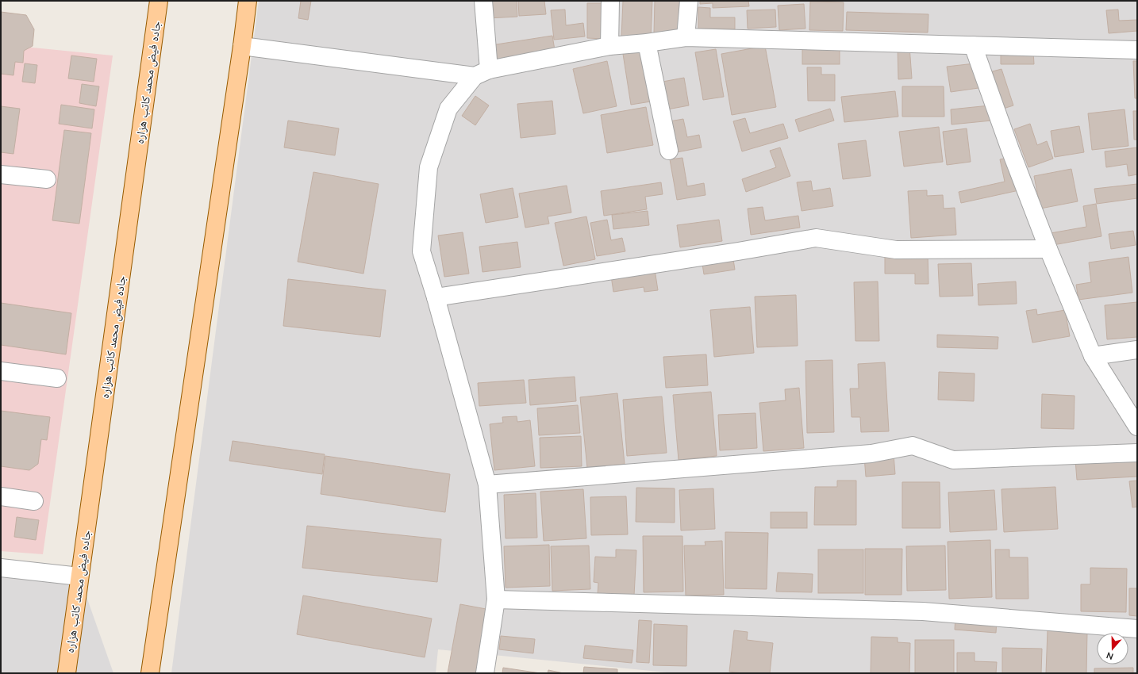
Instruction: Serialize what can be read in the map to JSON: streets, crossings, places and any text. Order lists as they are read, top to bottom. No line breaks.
{"streets":{"main road":["جاده فیض محمد کاتب هزاره"]},"north":"bottom"}
